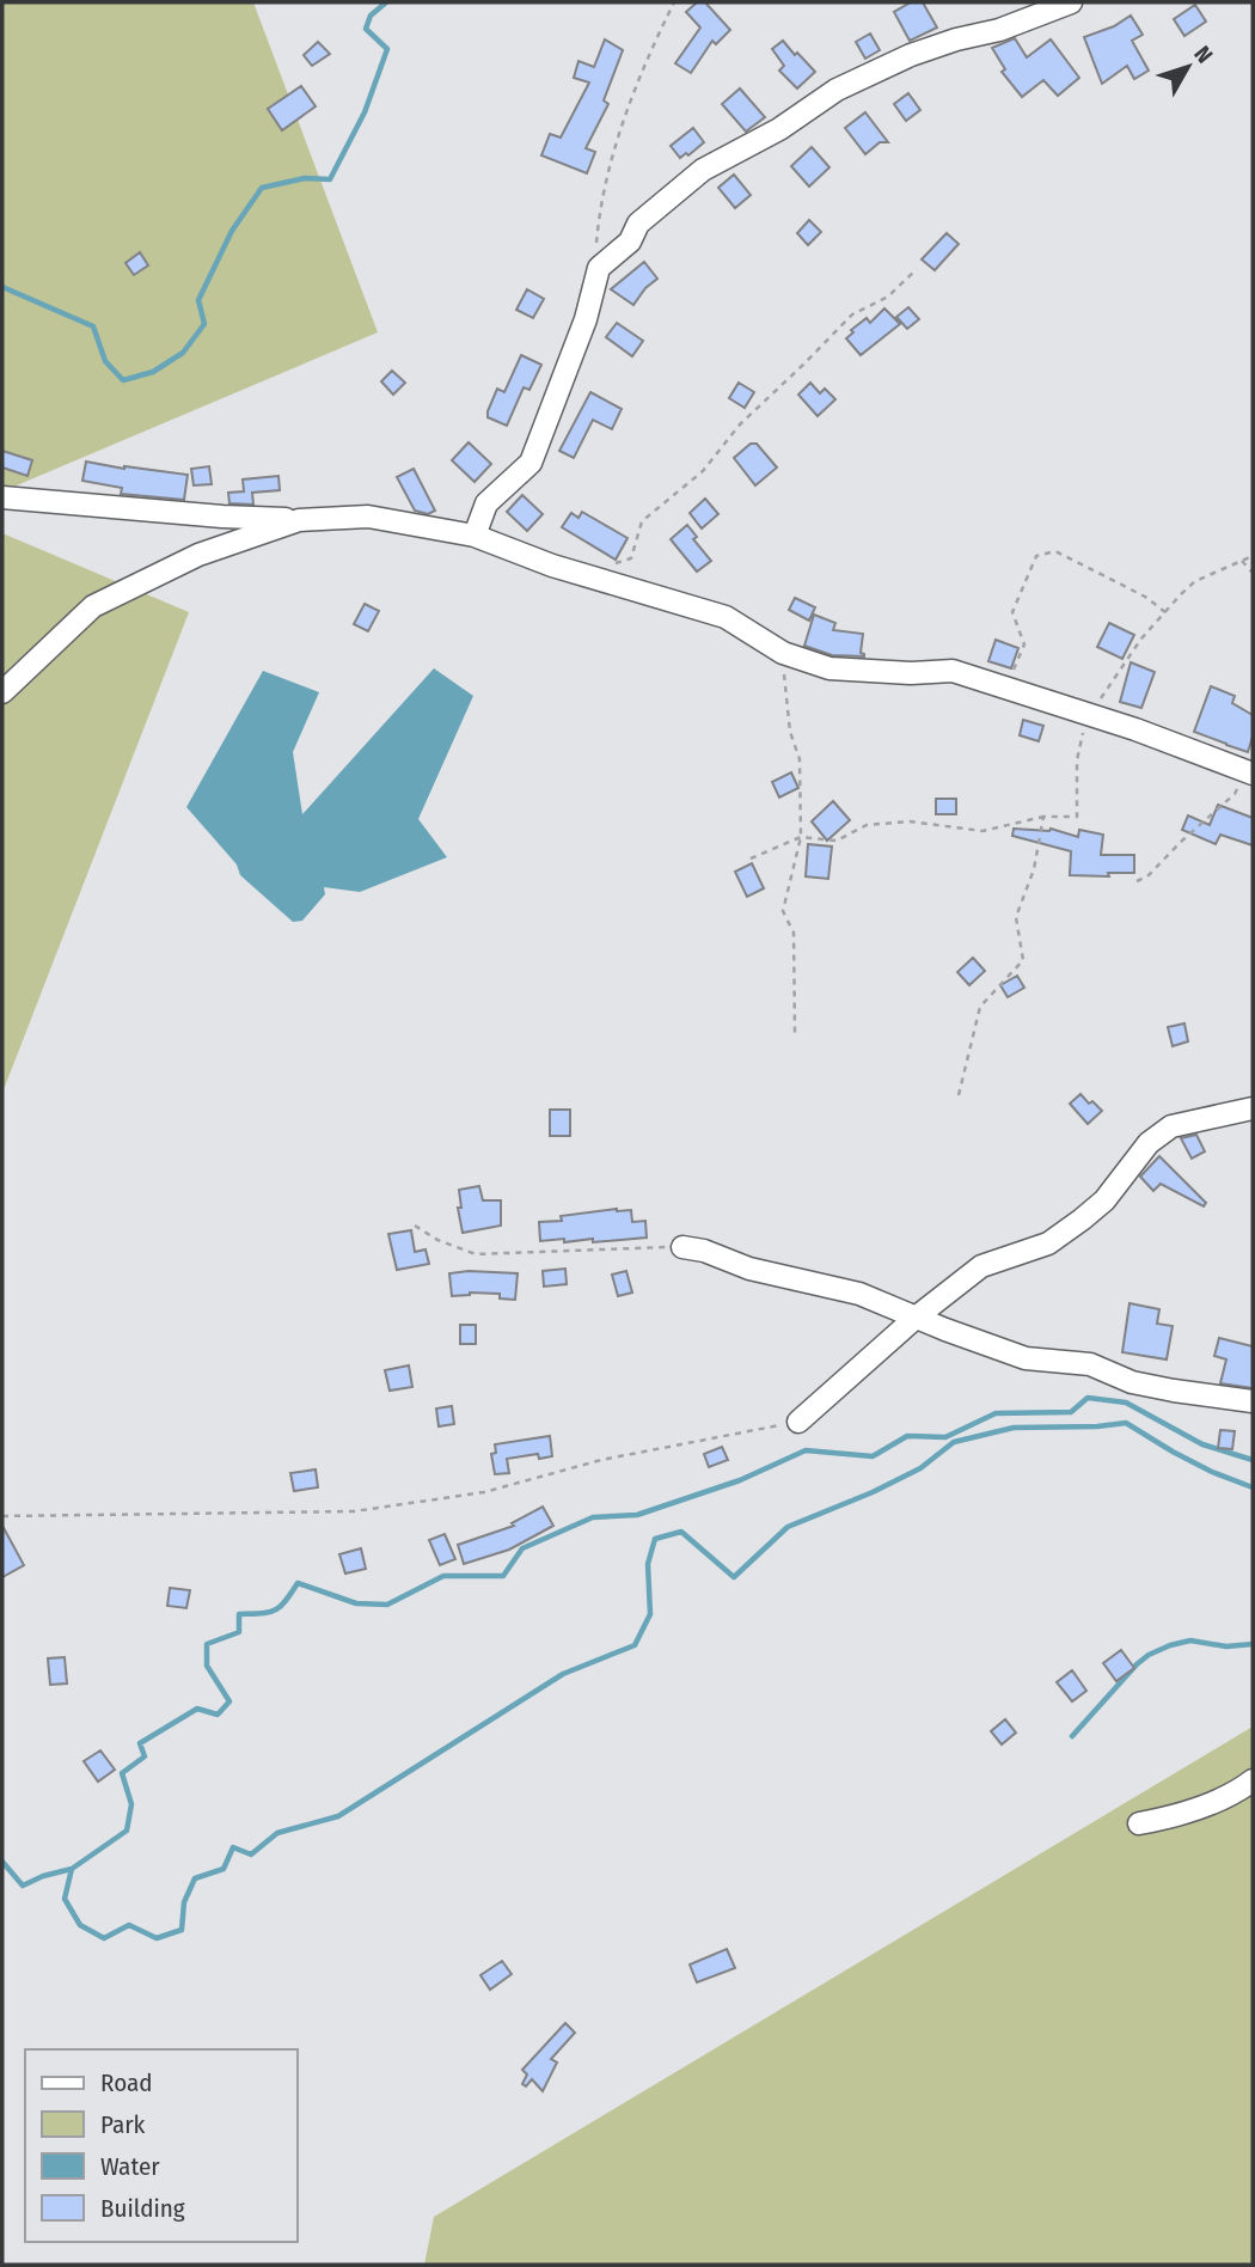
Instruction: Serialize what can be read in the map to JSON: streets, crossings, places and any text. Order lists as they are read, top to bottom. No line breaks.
{"legend":["Road","Park","Water","Building"],"north":"top right"}
